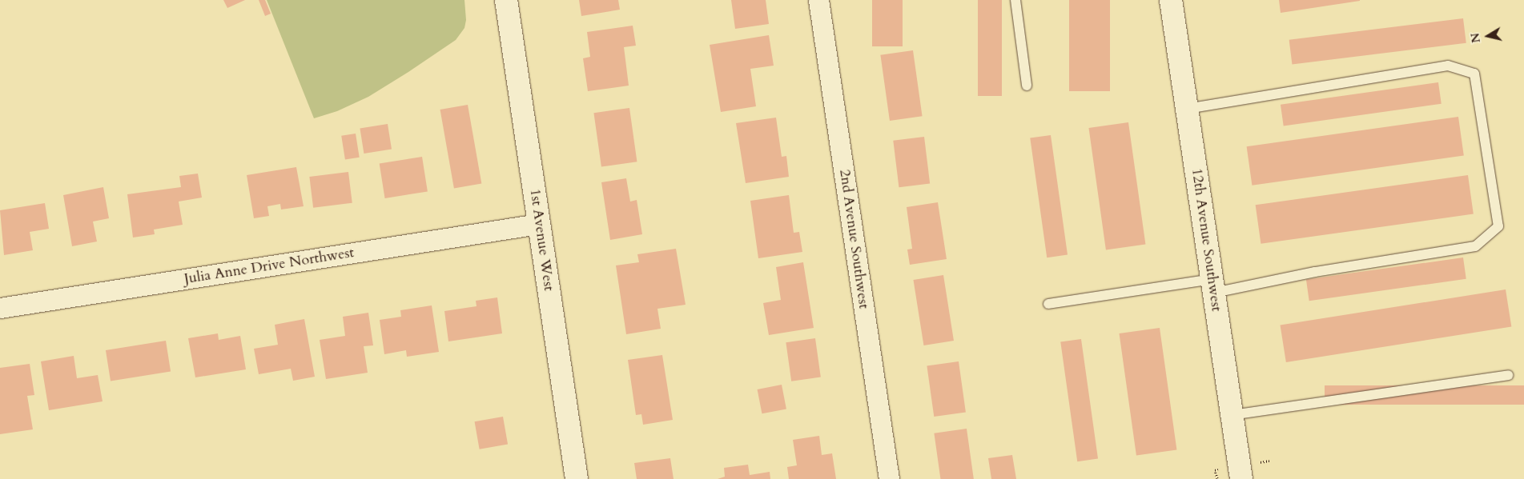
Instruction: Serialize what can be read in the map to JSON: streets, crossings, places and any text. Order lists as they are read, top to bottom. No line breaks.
{"streets":{"street":["2nd Avenue Southwest","1st Avenue West","12th Avenue Southwest","Julia Anne Drive Northwest"]},"crossings":[["1st Avenue West","Julia Anne Drive Northwest"]],"north":"left"}
